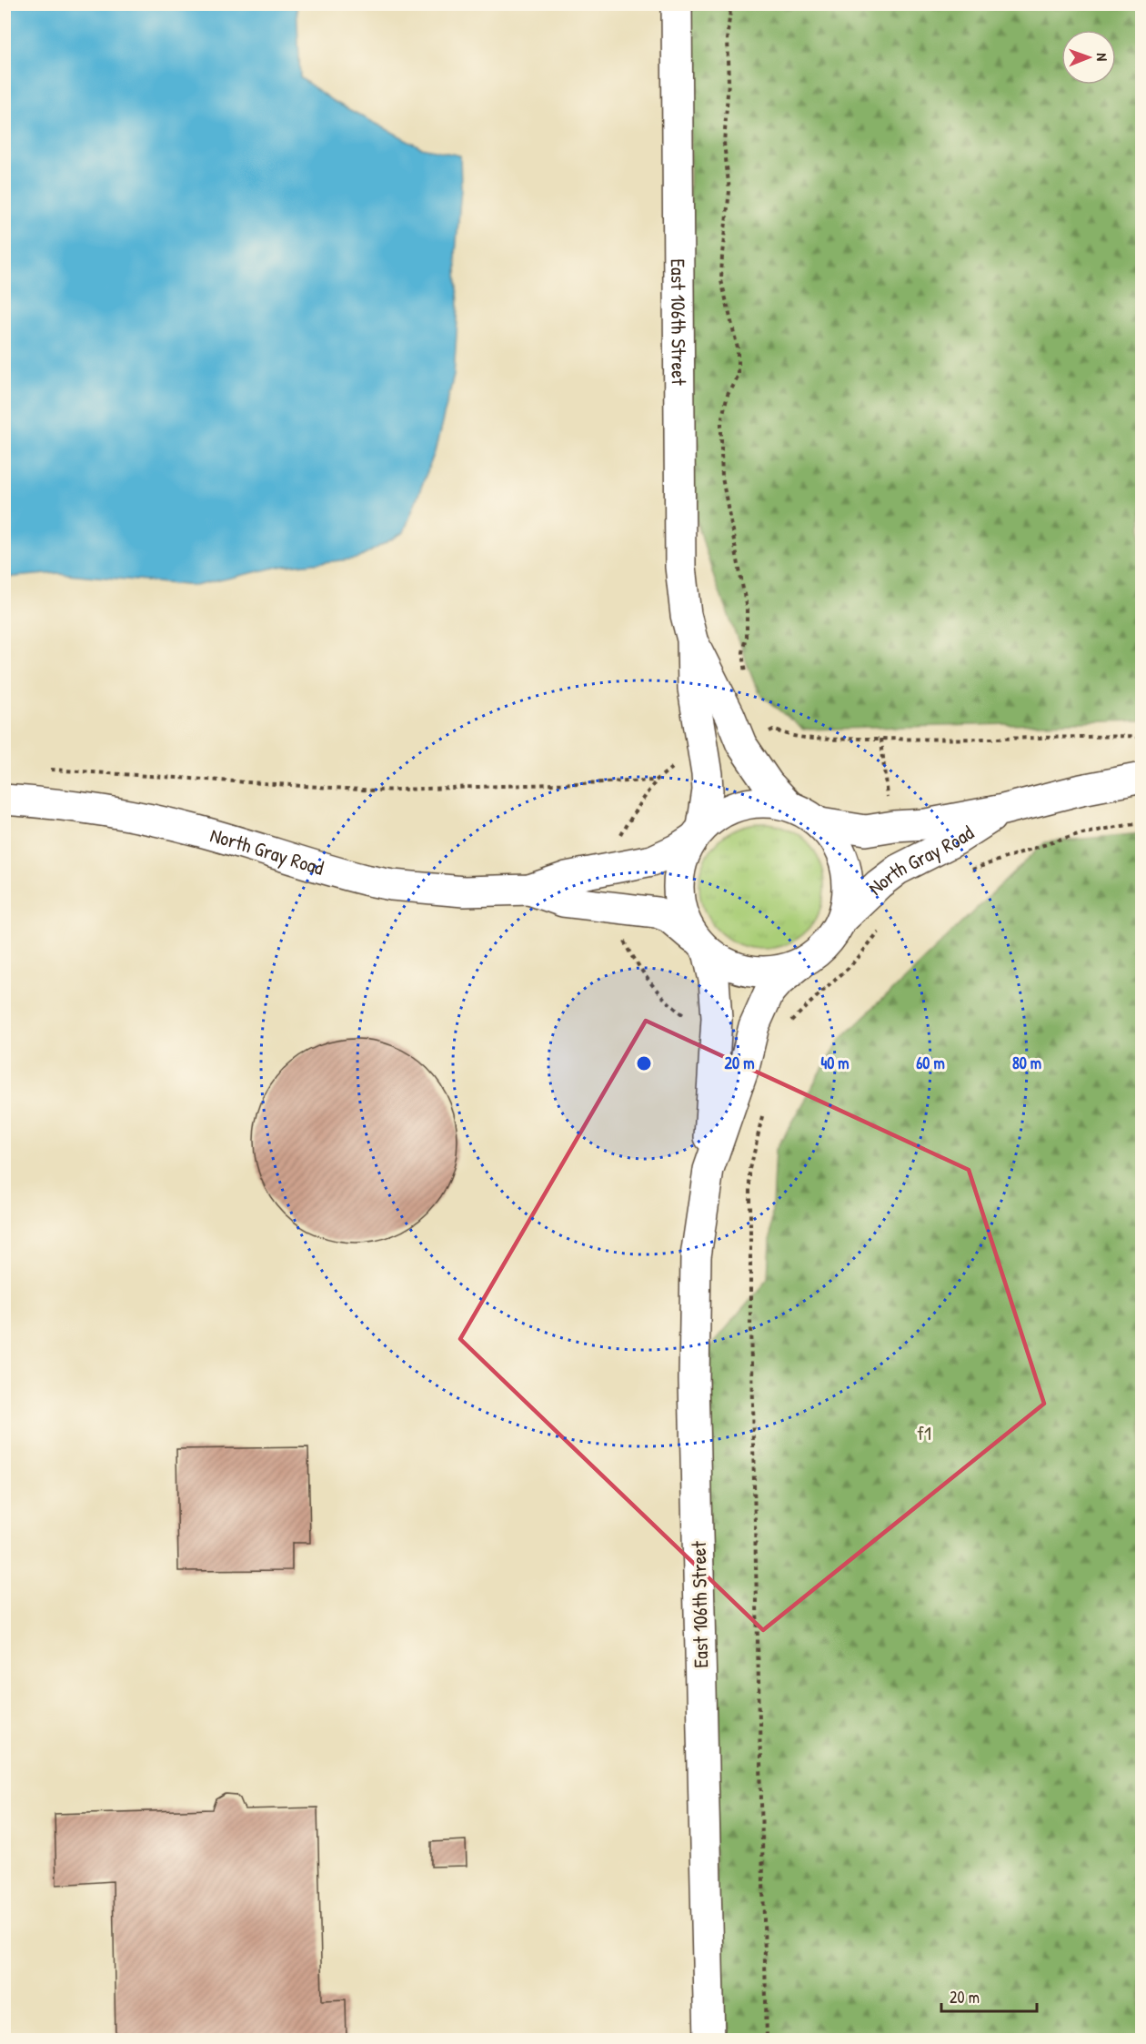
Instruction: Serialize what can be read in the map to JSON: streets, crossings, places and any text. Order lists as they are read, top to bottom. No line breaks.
{"streets":{"street":["East 106th Street","North Gray Road"]},"crossings":[["East 106th Street","North Gray Road"]],"parks":["f1"],"scale_bar":"20 m","north":"right","rings":["20 m","40 m","60 m","80 m"]}
